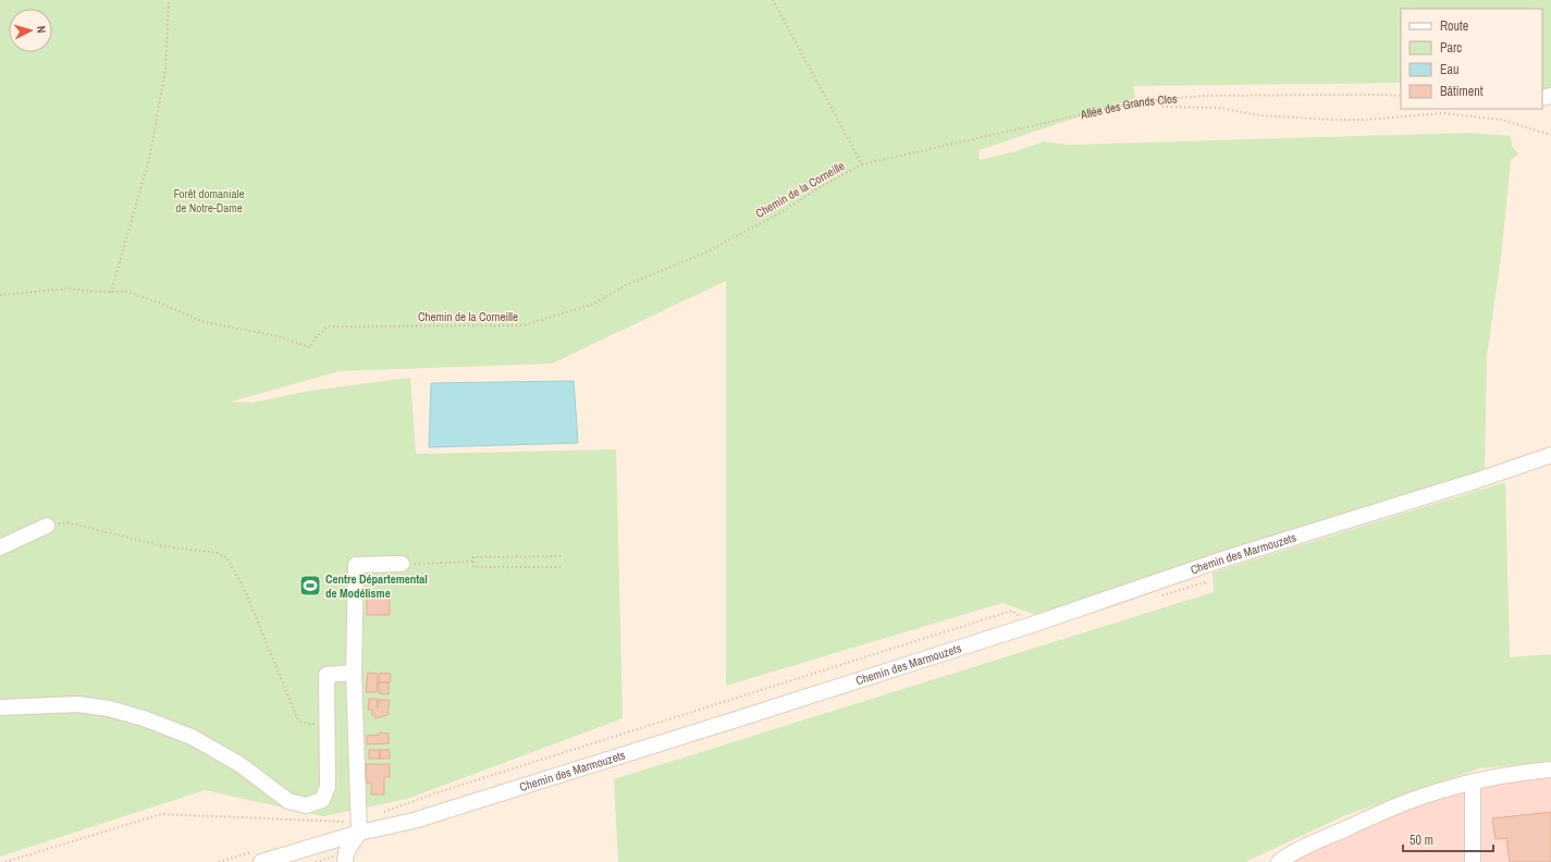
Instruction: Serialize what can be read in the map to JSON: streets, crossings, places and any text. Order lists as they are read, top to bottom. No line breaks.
{"streets":{"street":["Chemin des Marmouzets"],"path":["Allée des Grands Clos","Chemin de la Corneille"]},"crossings":[["Allée des Grands Clos","Chemin de la Corneille"]],"parks":["Forêt domaniale de Notre-Dame"],"places":{"sports":["Centre Départemental de Modélisme"]},"legend":["Route","Parc","Eau","Bâtiment"],"scale_bar":"50 m","north":"right"}
